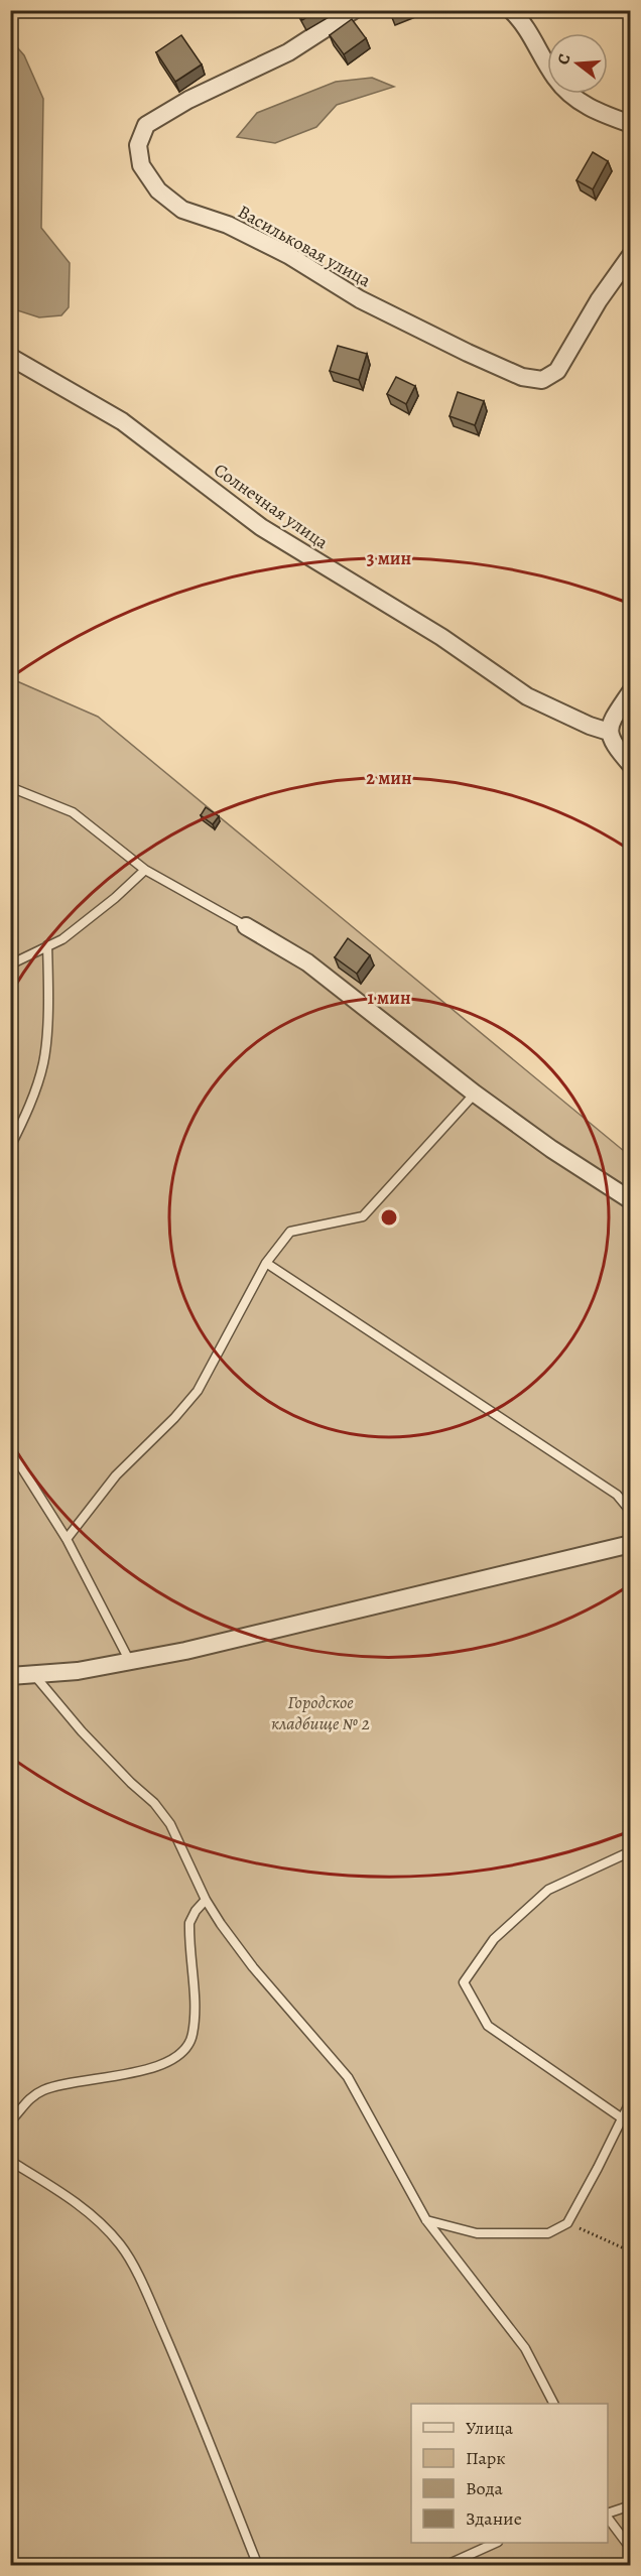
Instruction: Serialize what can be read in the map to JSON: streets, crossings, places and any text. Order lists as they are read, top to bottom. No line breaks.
{"streets":{"street":["Васильковая улица","Солнечная улица"]},"parks":["Городское кладбище № 2"],"legend":["Улица","Парк","Вода","Здание"],"north":"left","rings":["3 мин","2 мин","1 мин"]}
